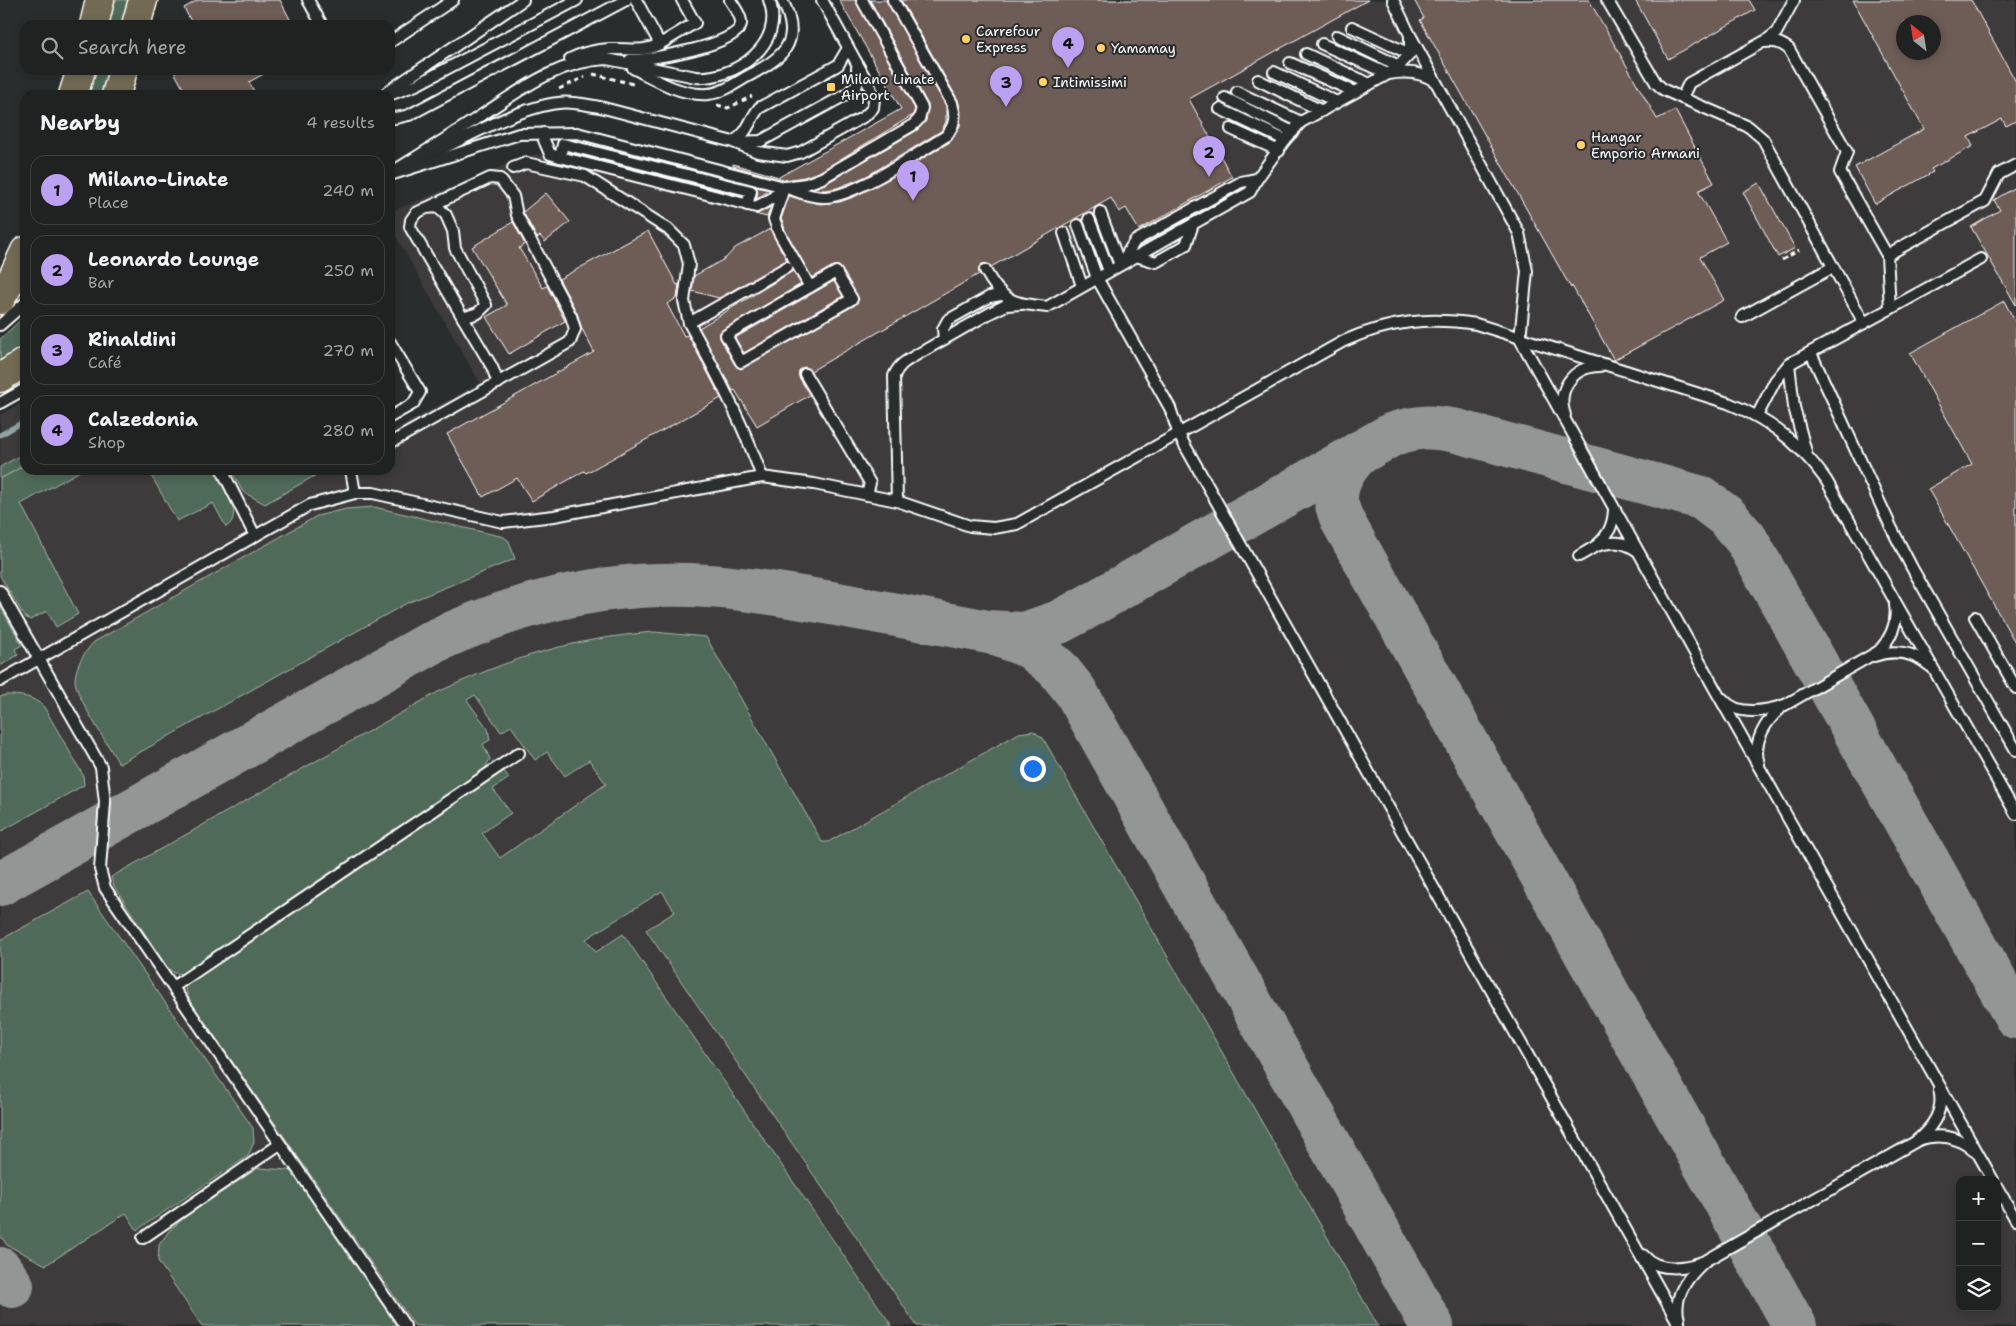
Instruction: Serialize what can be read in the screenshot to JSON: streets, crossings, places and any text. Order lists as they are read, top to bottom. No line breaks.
{"places":{"other":["Carrefour Express","Yamamay","Intimissimi","Hangar Emporio Armani"],"transit":["Milano Linate Airport"]},"north":"top left","page":{"search":"Search here","pins":["4","3","2","1"],"heading":["Nearby","4 results"],"list":[{"mark":"1","name":"Milano-Linate","note":"Place","value":"240 m"},{"mark":"2","name":"Leonardo Lounge","note":"Bar","value":"250 m"},{"mark":"3","name":"Rinaldini","note":"Café","value":"270 m"},{"mark":"4","name":"Calzedonia","note":"Shop","value":"280 m"}],"map_buttons":["+","−"]}}
